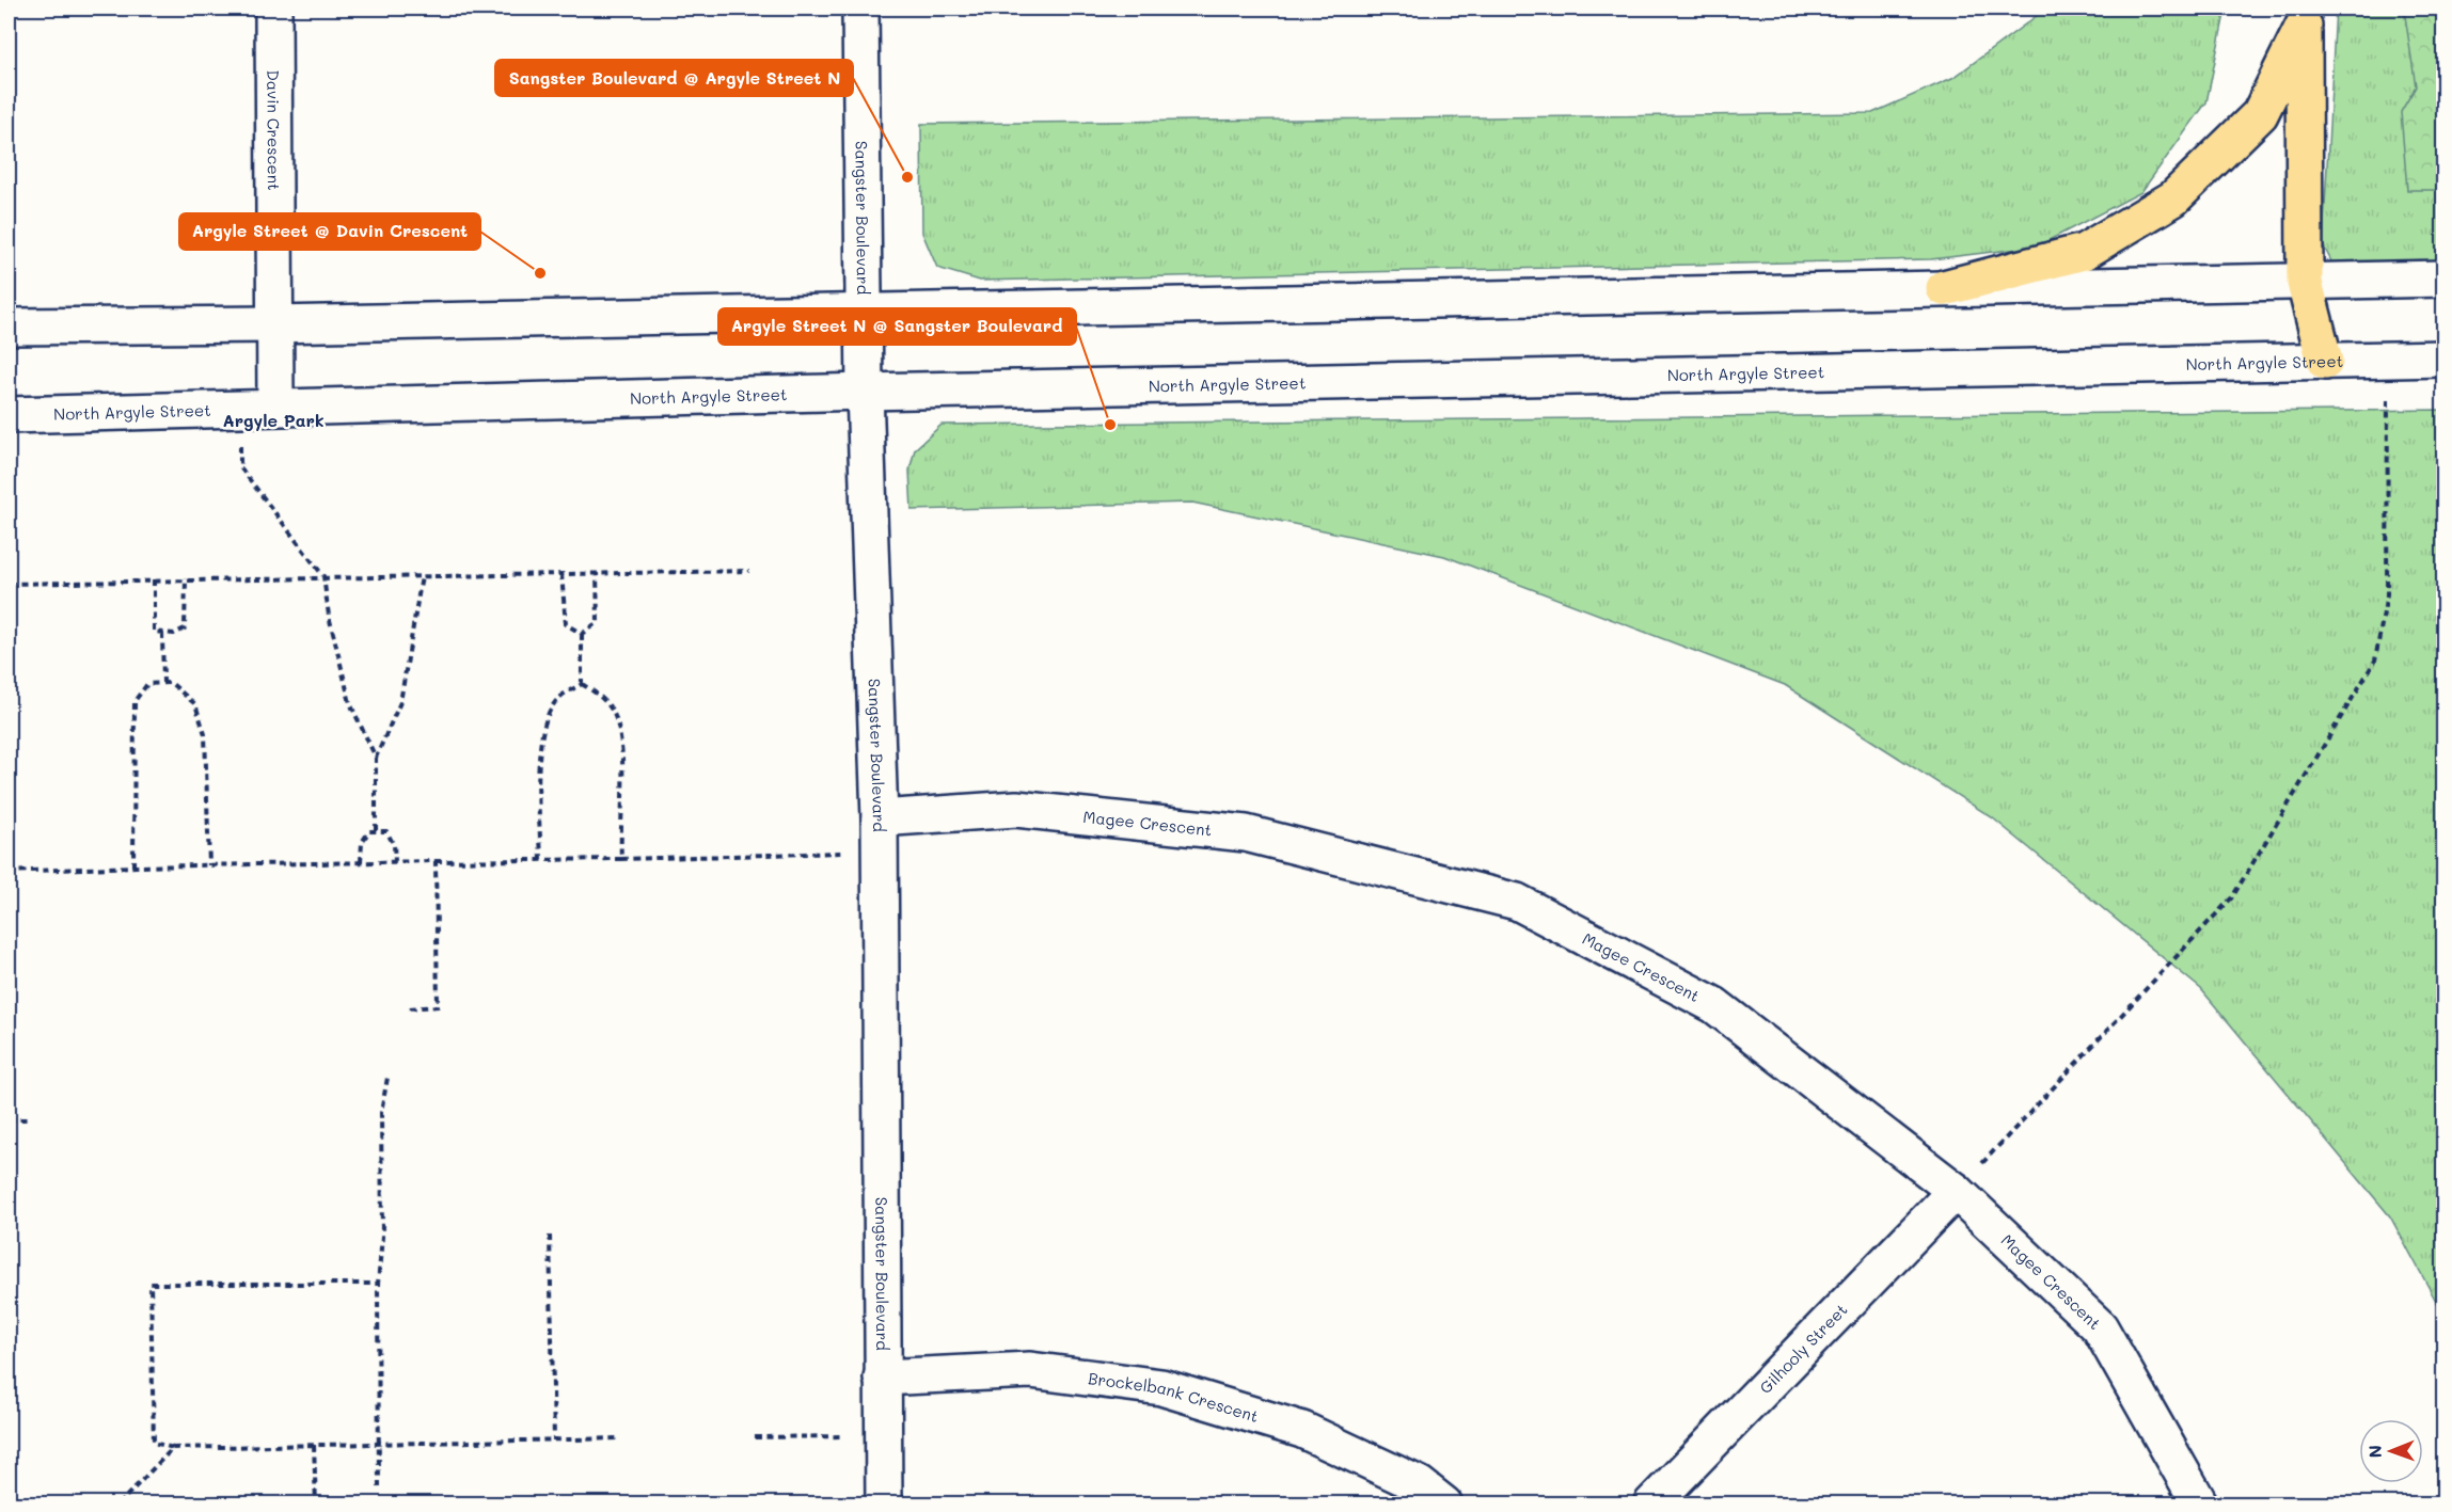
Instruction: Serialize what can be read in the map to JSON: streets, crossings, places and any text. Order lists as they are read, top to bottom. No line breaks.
{"streets":{"street":["Davin Crescent","Sangster Boulevard","North Argyle Street","Magee Crescent","Gilhooly Street","Brockelbank Crescent"]},"crossings":[["Davin Crescent","North Argyle Street"],["Sangster Boulevard","North Argyle Street"],["Sangster Boulevard","Magee Crescent"],["Sangster Boulevard","Brockelbank Crescent"],["Magee Crescent","Gilhooly Street"]],"districts":["Argyle Park"],"places":["Sangster Boulevard @ Argyle Street N","Argyle Street @ Davin Crescent","Argyle Street N @ Sangster Boulevard"],"north":"left"}
